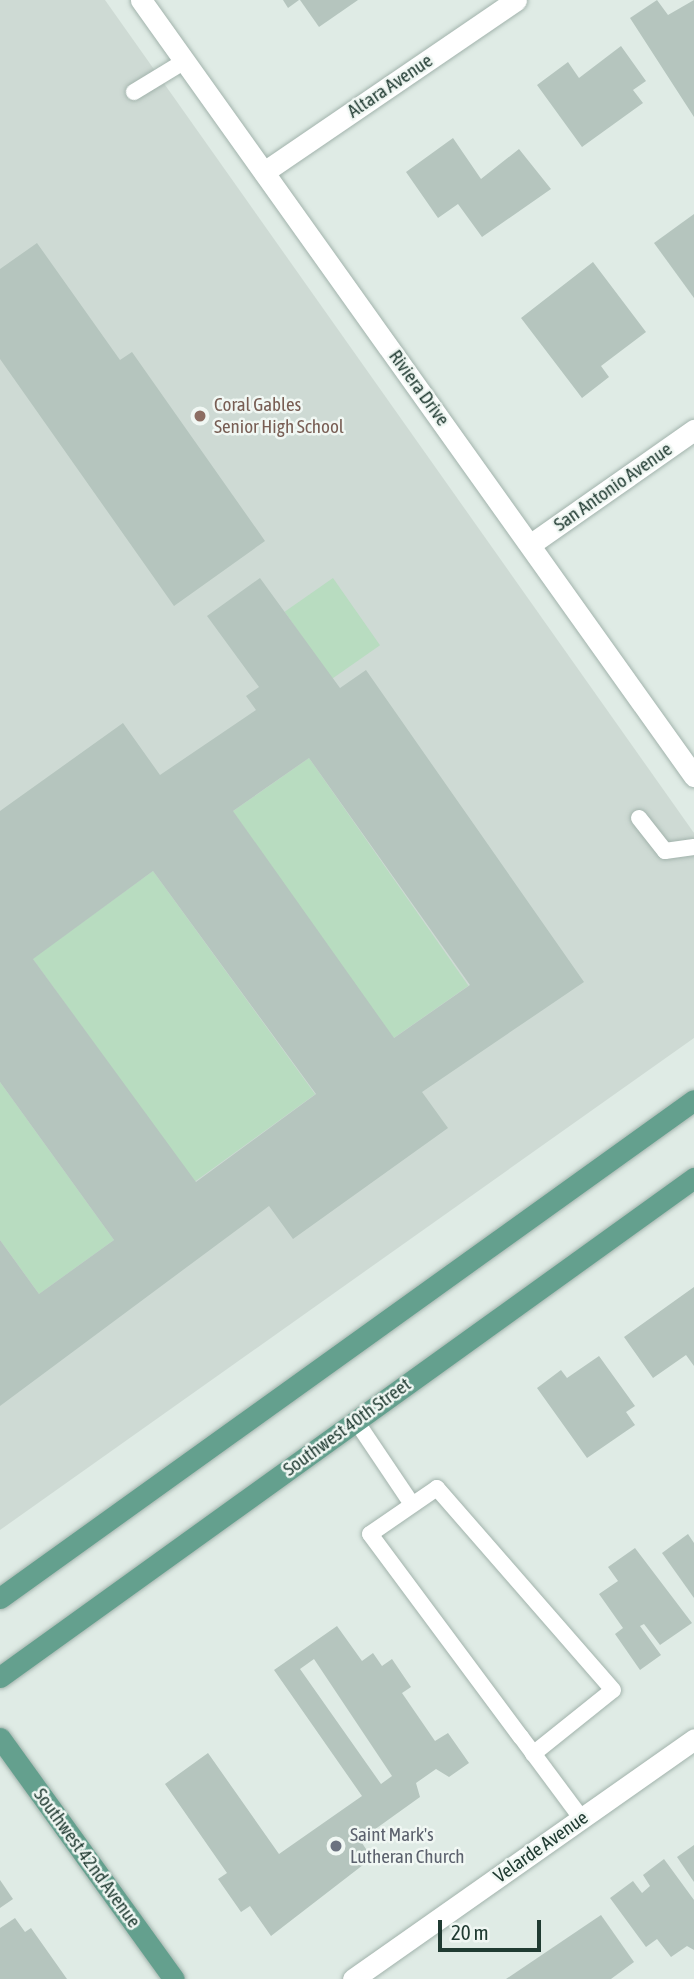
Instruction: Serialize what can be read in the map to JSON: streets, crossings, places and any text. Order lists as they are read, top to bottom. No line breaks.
{"streets":{"main road":["Southwest 40th Street","Southwest 42nd Avenue"],"street":["Altara Avenue","Riviera Drive","San Antonio Avenue","Velarde Avenue"]},"crossings":[["Altara Avenue","Riviera Drive"],["Riviera Drive","San Antonio Avenue"]],"places":["Coral Gables Senior High School","Saint Mark's Lutheran Church"],"scale_bar":"20 m"}
